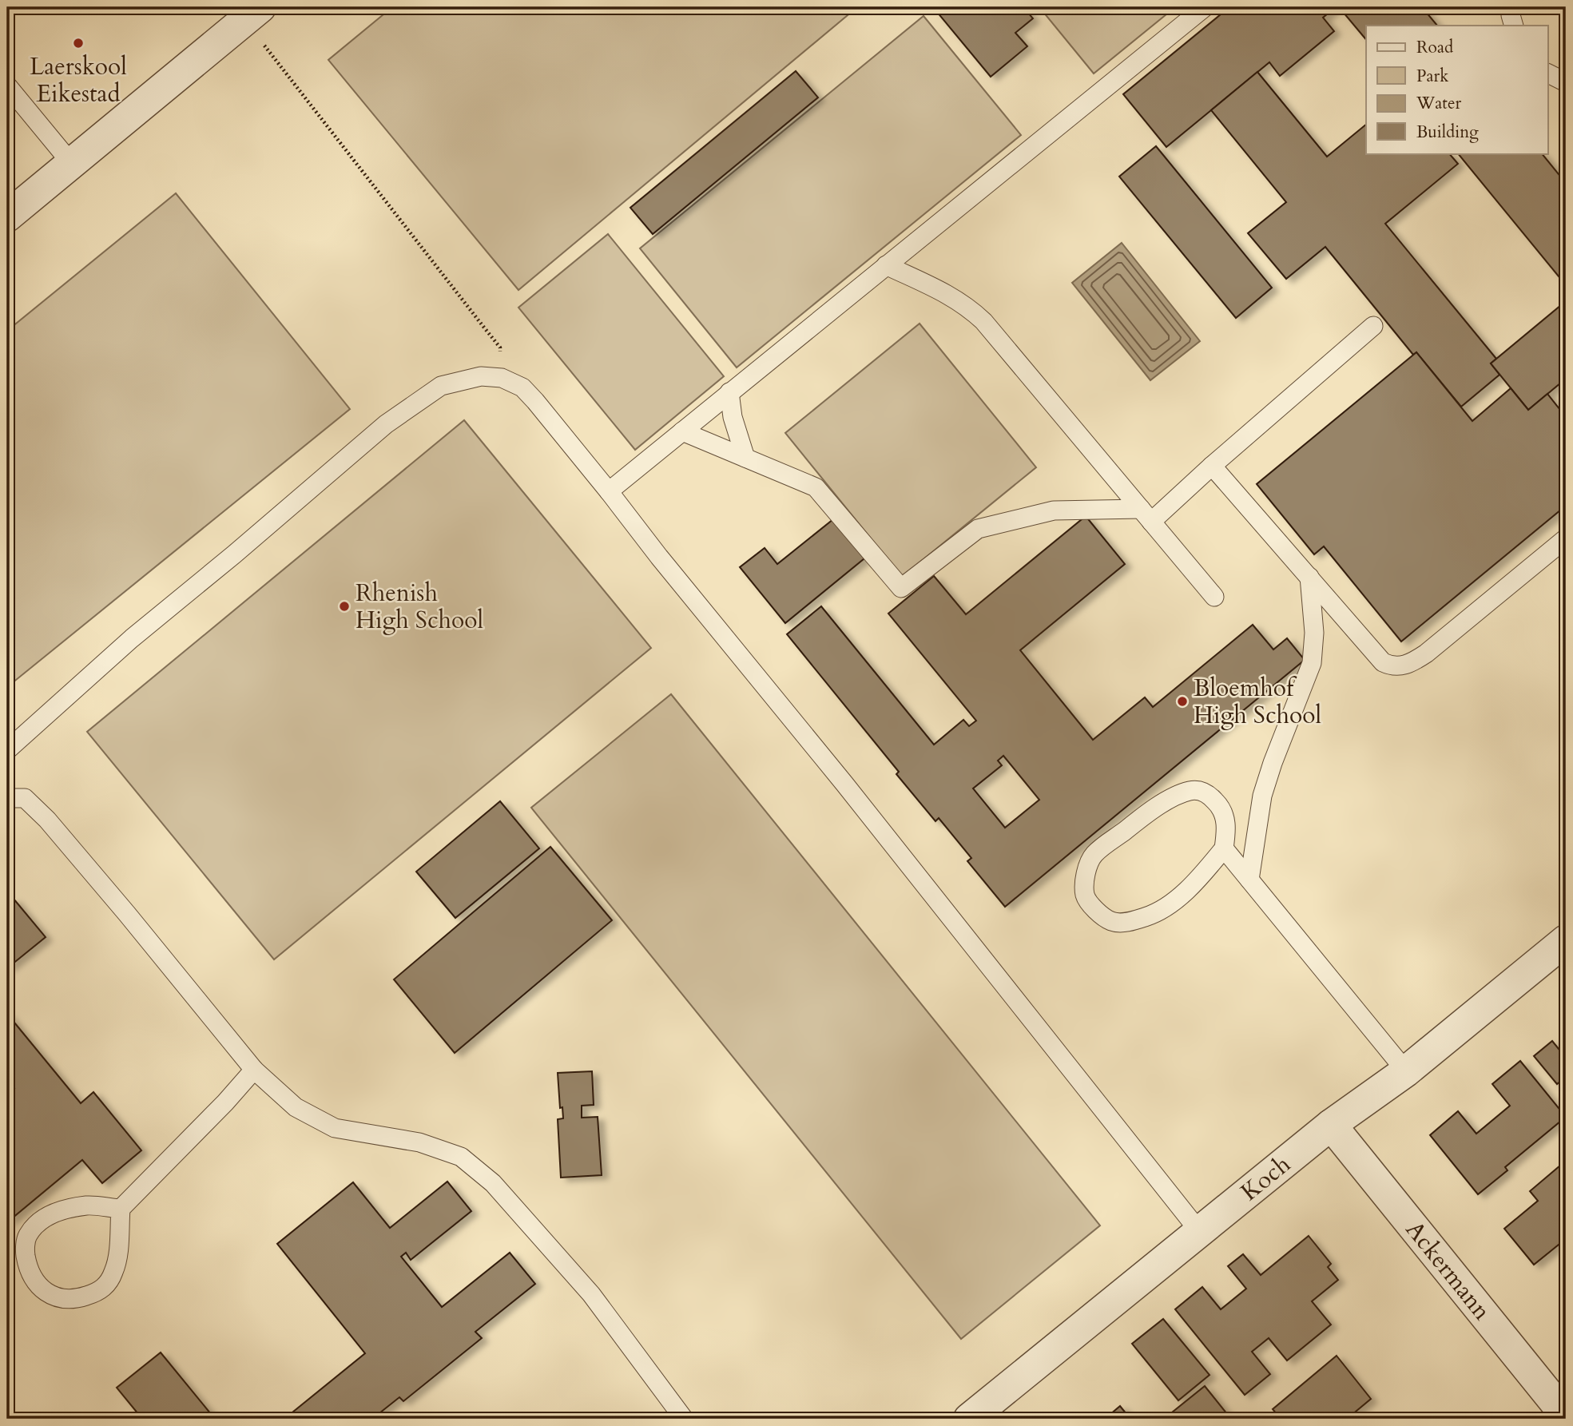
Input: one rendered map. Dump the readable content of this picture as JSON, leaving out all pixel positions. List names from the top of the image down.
{
  "streets": {
    "street": ["Koch", "Ackermann"]
  },
  "crossings": [
    ["Koch", "Ackermann"]
  ],
  "places": ["Laerskool Eikestad", "Rhenish High School", "Bloemhof High School"],
  "legend": [
    "Road",
    "Park",
    "Water",
    "Building"
  ]
}
